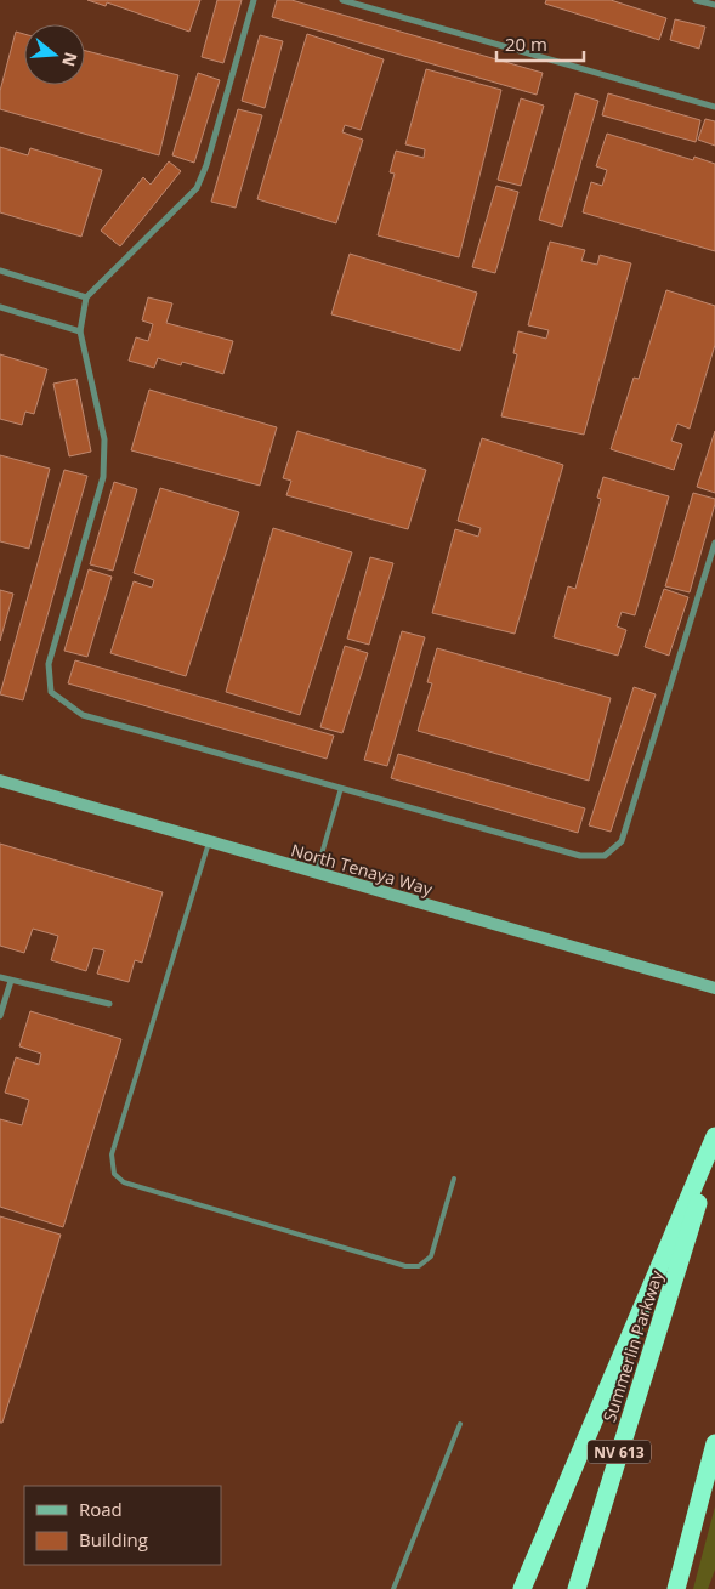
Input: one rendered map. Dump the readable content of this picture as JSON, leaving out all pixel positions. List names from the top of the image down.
{
  "streets": {
    "highway": ["Summerlin Parkway", "NV 613"],
    "main road": ["North Tenaya Way"]
  },
  "legend": ["Road", "Building"],
  "scale_bar": "20 m",
  "north": "right"
}
